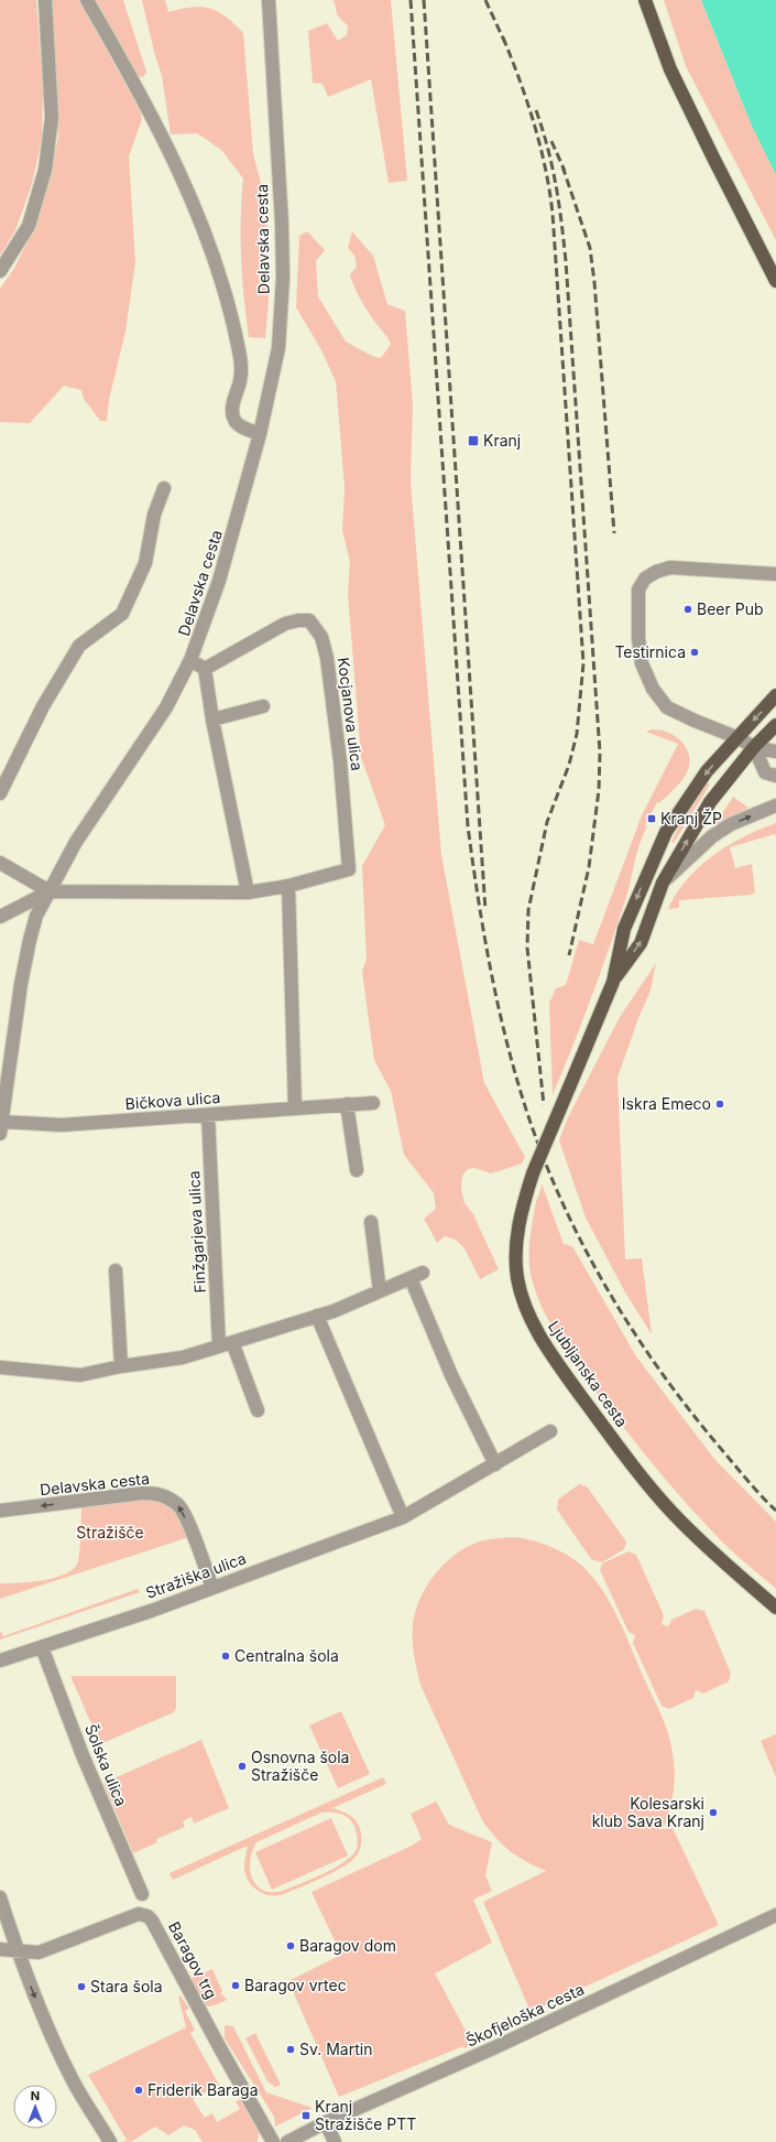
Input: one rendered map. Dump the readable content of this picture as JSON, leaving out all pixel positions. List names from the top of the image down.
{
  "streets": {
    "main road": ["Ljubljanska cesta"],
    "street": [
      "Delavska cesta",
      "Kocjanova ulica",
      "Bičkova ulica",
      "Finžgarjeva ulica",
      "Stražiška ulica",
      "Šolska ulica",
      "Baragov trg",
      "Škofjeloška cesta"
    ]
  },
  "crossings": [
    ["Delavska cesta", "Kocjanova ulica"],
    ["Delavska cesta", "Bičkova ulica"],
    ["Delavska cesta", "Stražiška ulica"],
    ["Bičkova ulica", "Finžgarjeva ulica"],
    ["Stražiška ulica", "Šolska ulica"]
  ],
  "parks": ["Stražišče"],
  "places": {
    "transit": ["Kranj", "Kranj ŽP", "Kranj Stražišče PTT"],
    "other": [
      "Beer Pub",
      "Testirnica",
      "Iskra Emeco",
      "Centralna šola",
      "Osnovna šola Stražišče",
      "Kolesarski klub Sava Kranj",
      "Baragov dom",
      "Baragov vrtec",
      "Stara šola",
      "Sv. Martin",
      "Friderik Baraga"
    ]
  },
  "north": "top"
}
